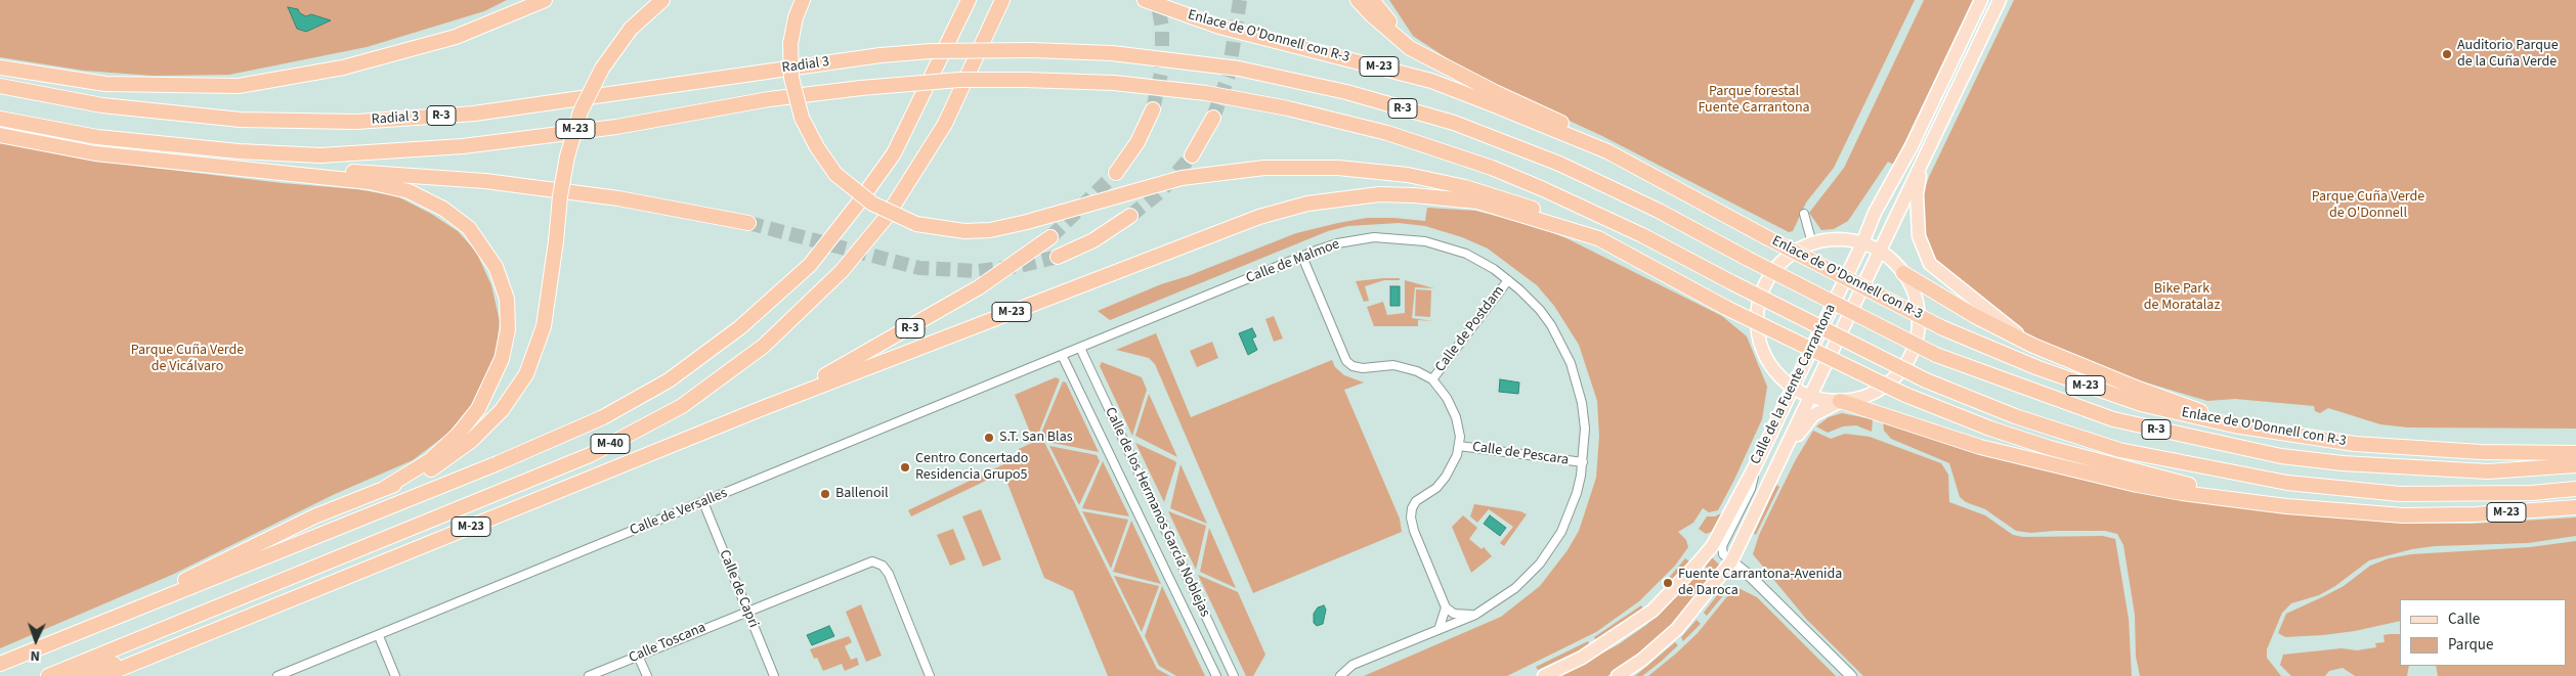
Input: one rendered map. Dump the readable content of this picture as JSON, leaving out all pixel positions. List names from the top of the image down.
{
  "streets": {
    "highway": [
      "Enlace de O'Donnell con R-3",
      "Radial 3",
      "M-23",
      "R-3",
      "M-40"
    ],
    "main road": ["Calle de la Fuente Carrantona"],
    "street": [
      "Calle de Malmoe",
      "Calle de Postdam",
      "Calle de Pescara",
      "Calle de Versalles",
      "Calle de los Hermanos García Noblejas",
      "Calle de Capri",
      "Calle Toscana"
    ]
  },
  "crossings": [
    ["M-23", "R-3"],
    ["M-23", "M-40"],
    ["Calle de Malmoe", "Calle de Postdam"],
    ["Calle de Malmoe", "Calle de Pescara"],
    ["Calle de Malmoe", "Calle de Versalles"],
    ["Calle de Malmoe", "Calle de los Hermanos García Noblejas"],
    ["Calle de Versalles", "Calle de los Hermanos García Noblejas"],
    ["Calle de Versalles", "Calle de Capri"],
    ["Calle de Capri", "Calle Toscana"]
  ],
  "parks": [
    "Parque forestal Fuente Carrantona",
    "Parque Cuña Verde de O'Donnell",
    "Bike Park de Moratalaz",
    "Parque Cuña Verde de Vicálvaro"
  ],
  "places": [
    "Auditorio Parque de la Cuña Verde",
    "S.T. San Blas",
    "Centro Concertado Residencia Grupo5",
    "Ballenoil",
    "Fuente Carrantona-Avenida de Daroca"
  ],
  "legend": ["Calle", "Parque"],
  "north": "bottom"
}
